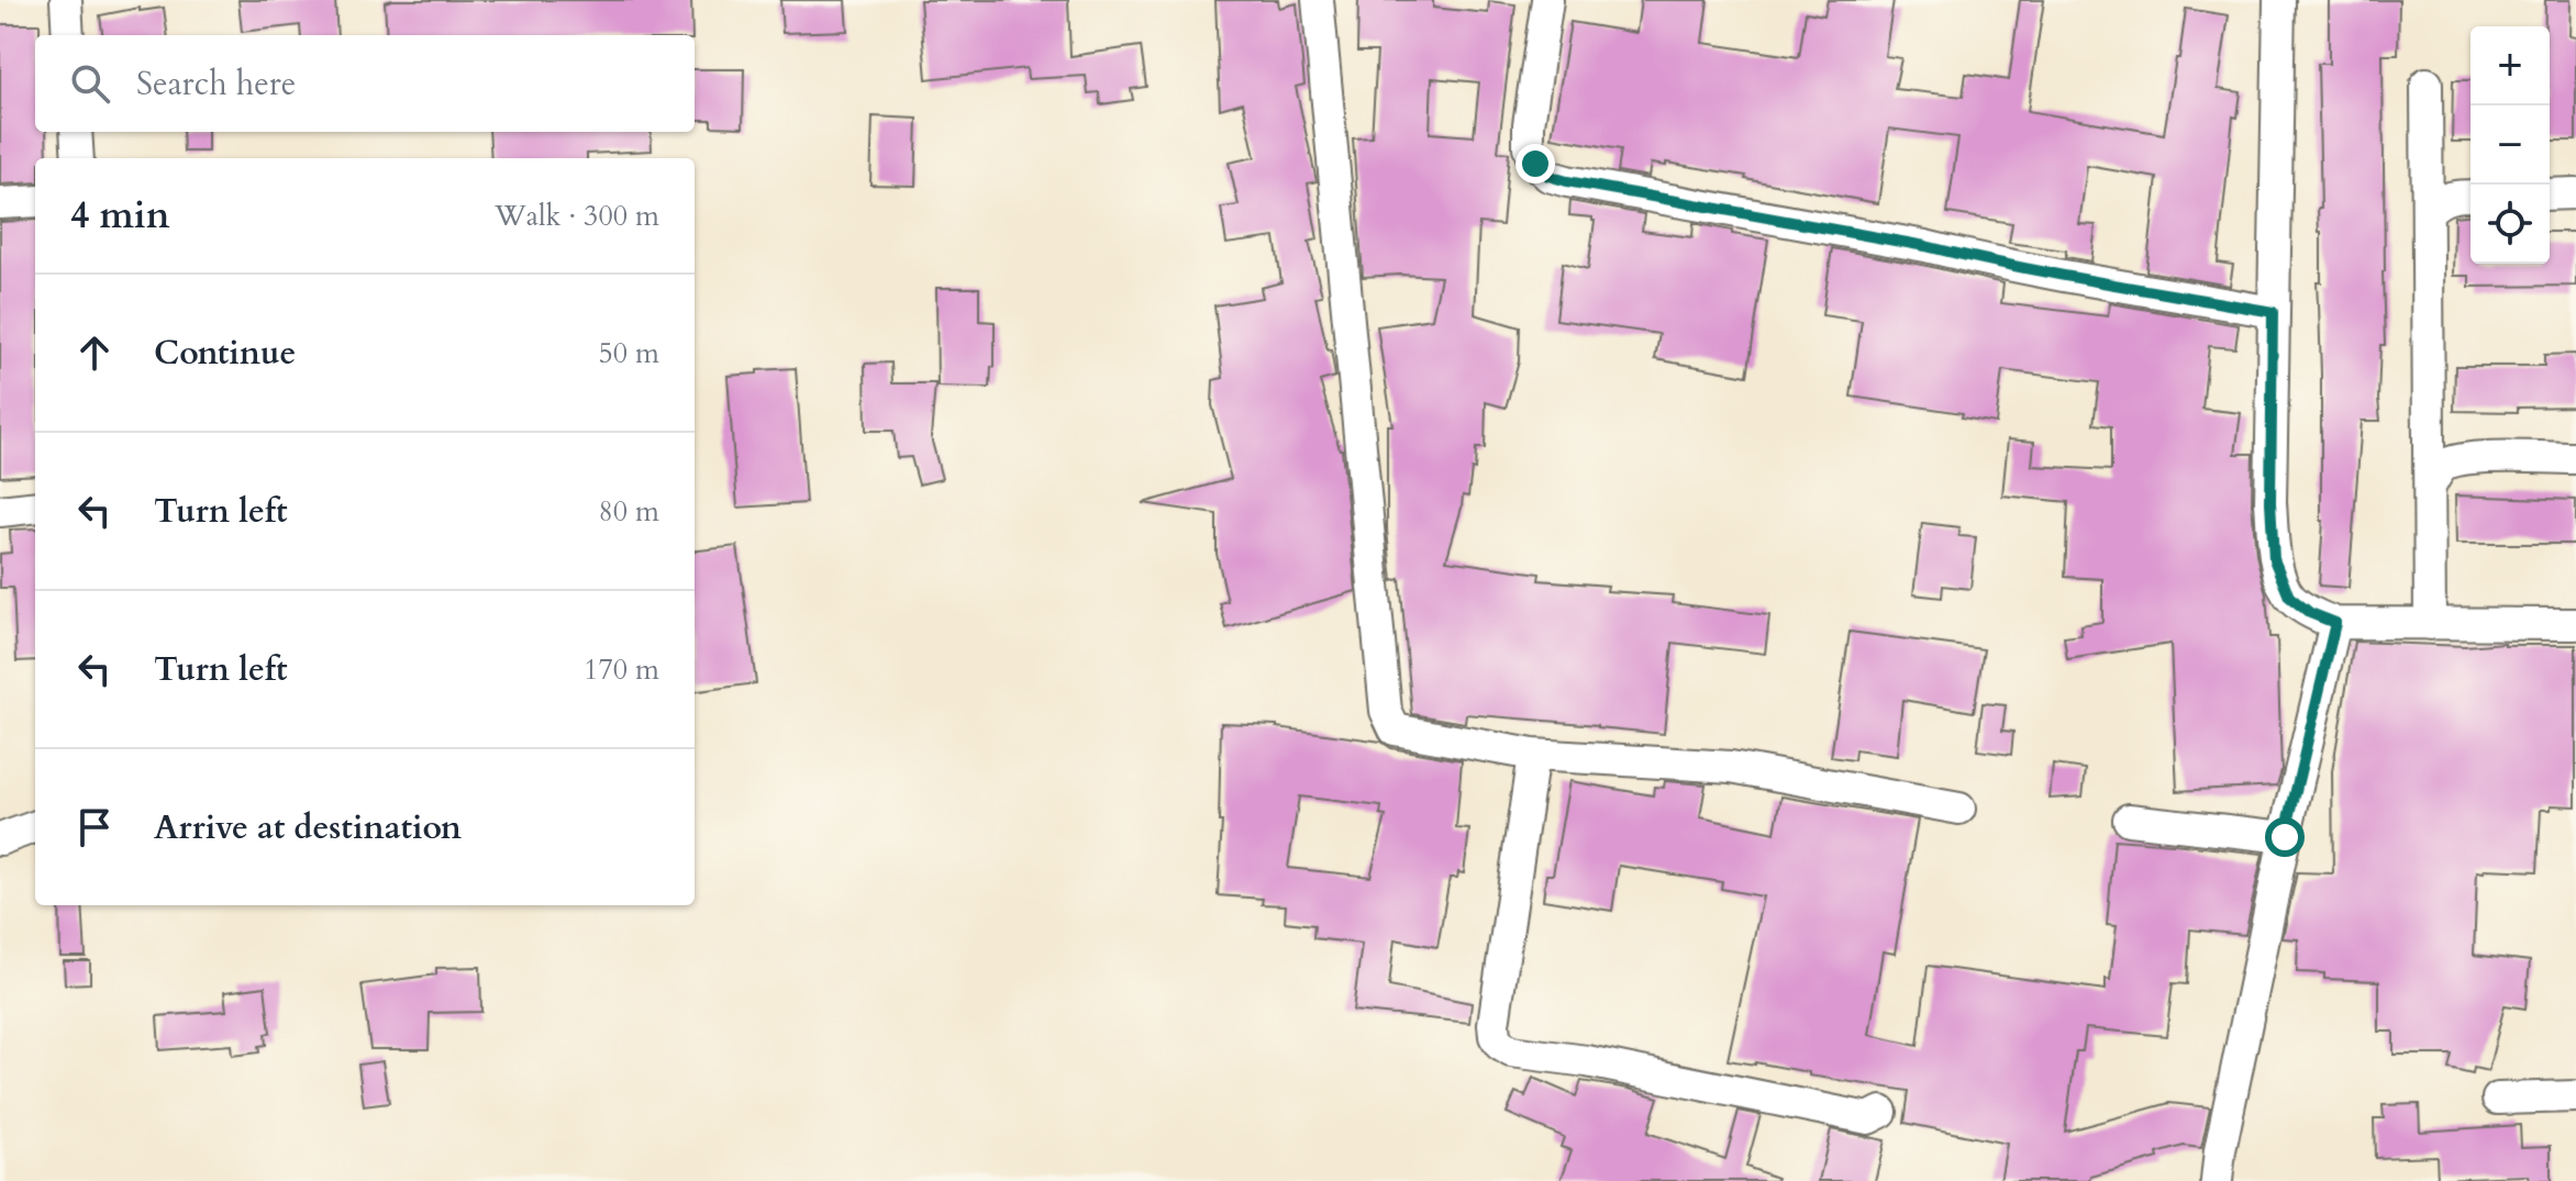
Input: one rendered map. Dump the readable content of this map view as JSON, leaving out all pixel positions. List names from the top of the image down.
{
  "page": {
    "map_buttons": ["+", "−"],
    "search": "Search here",
    "heading": ["4 min", "Walk · 300 m"],
    "list": [
      ["Continue", "50 m"],
      ["Turn left", "80 m"],
      ["Turn left", "170 m"],
      "Arrive at destination"
    ]
  }
}
